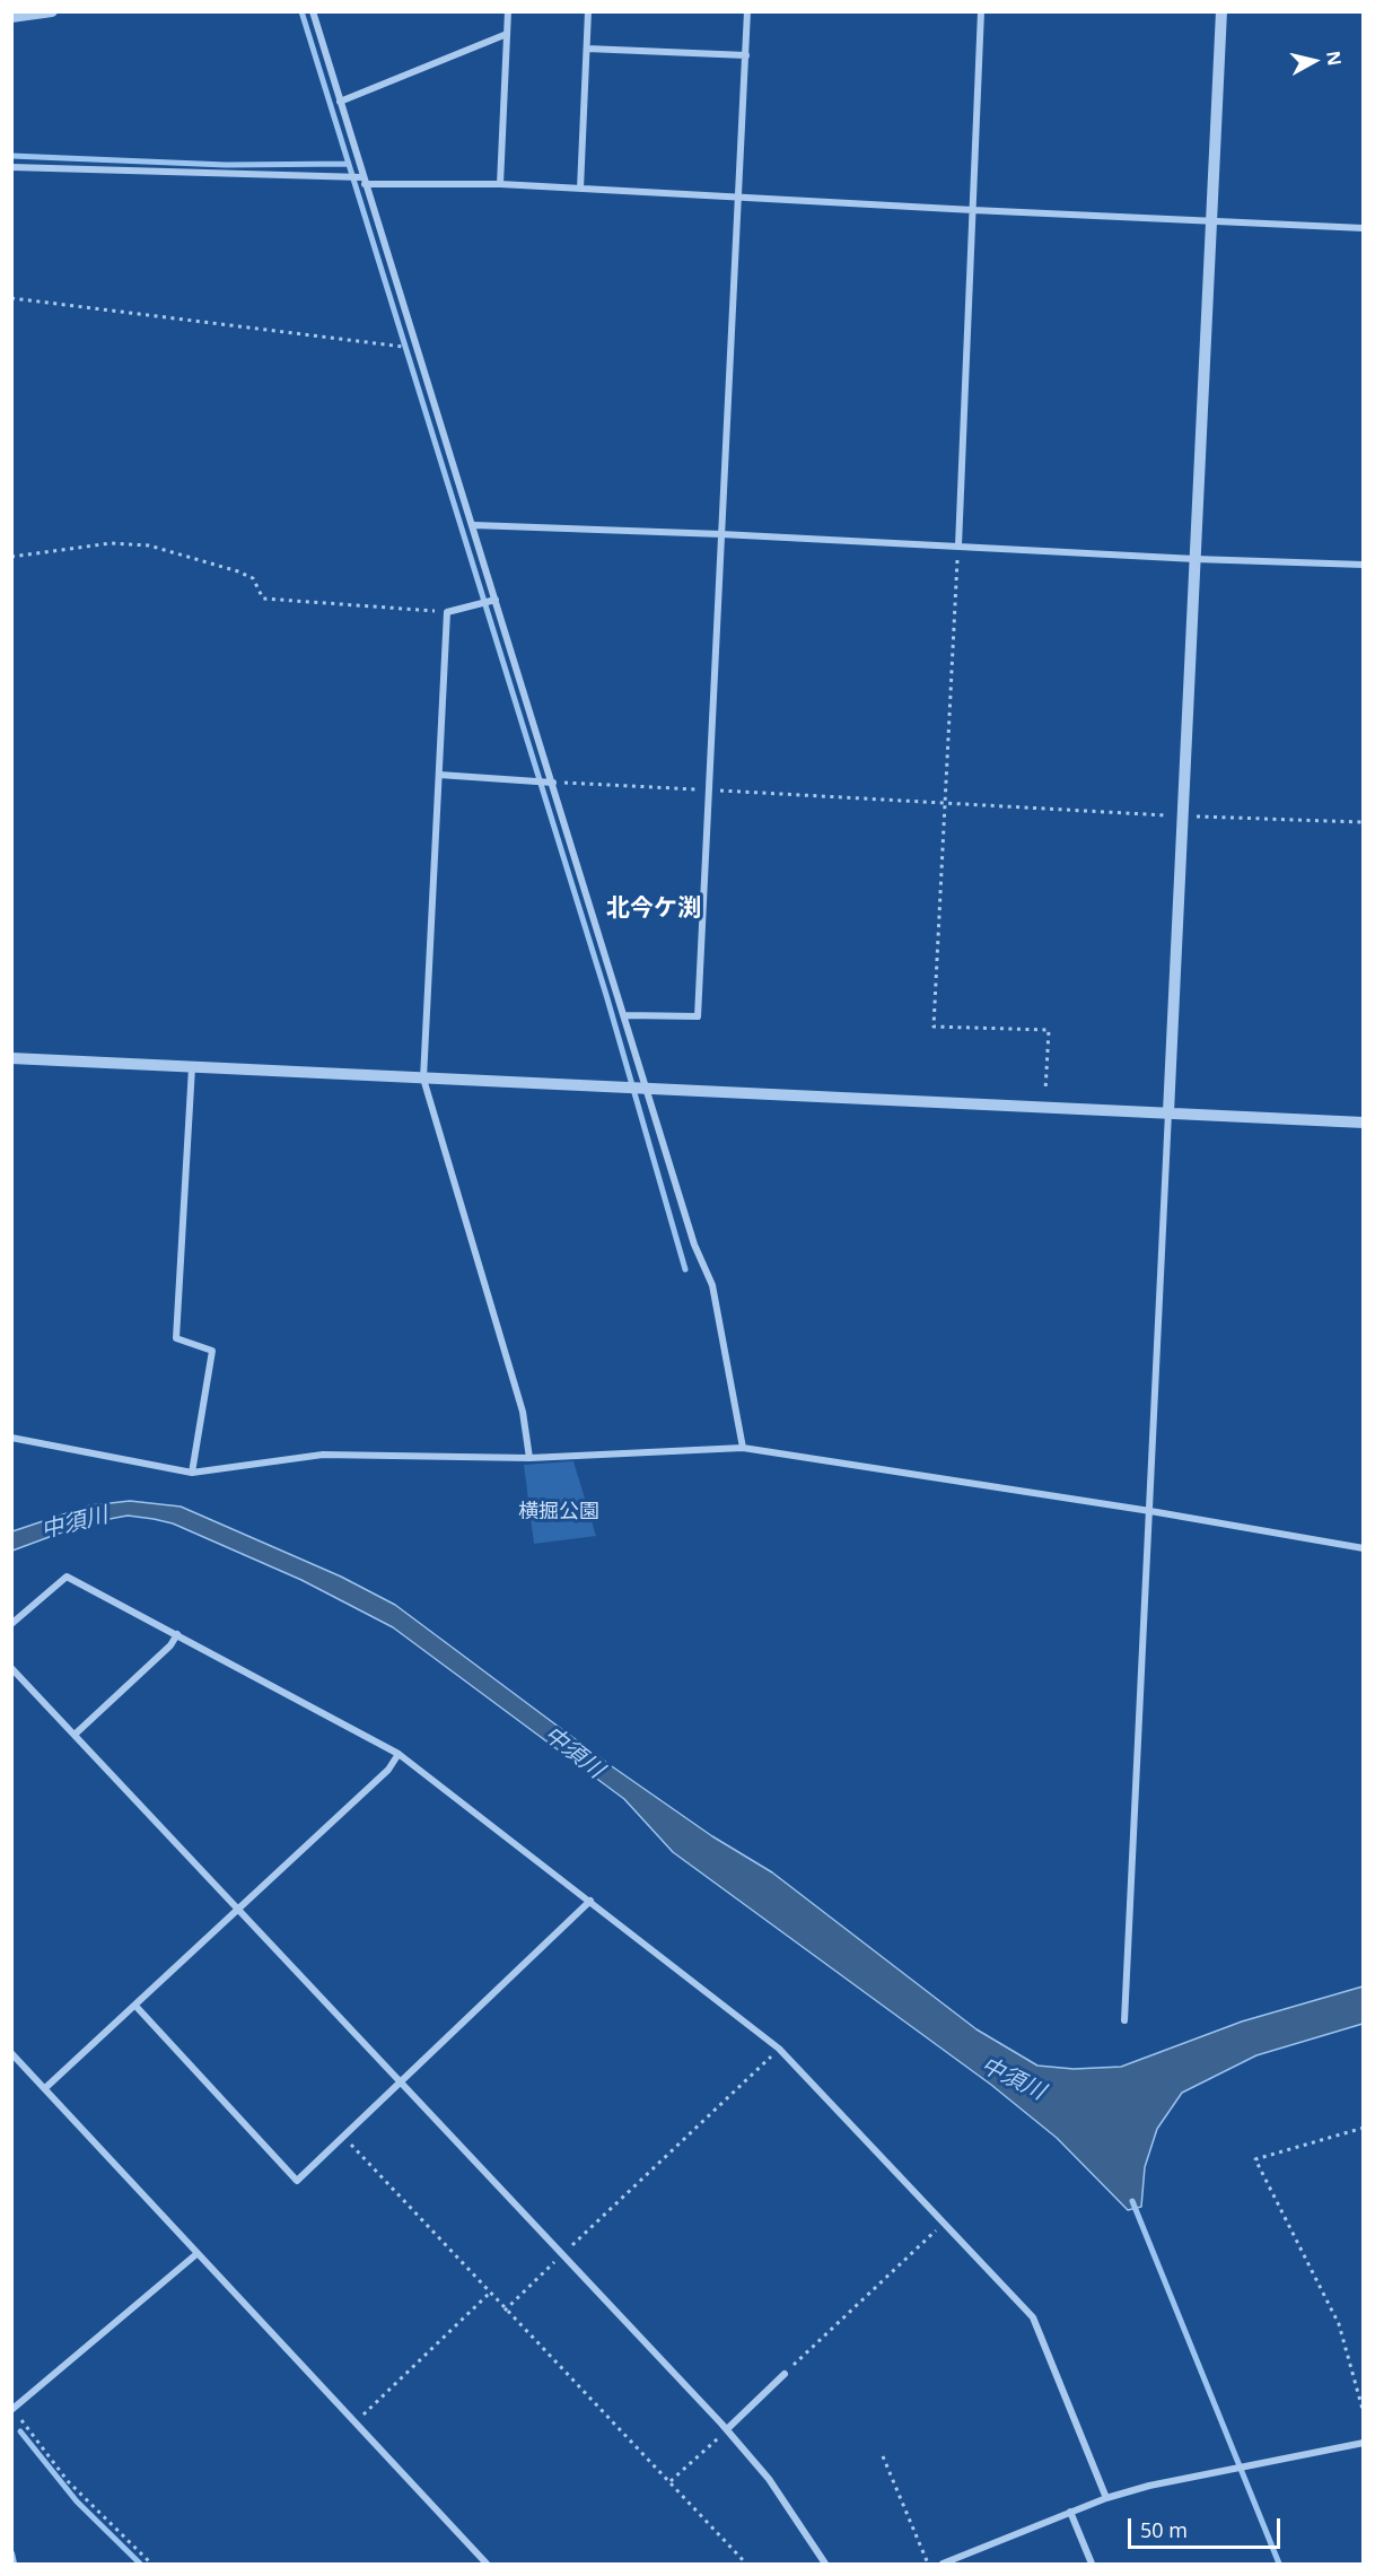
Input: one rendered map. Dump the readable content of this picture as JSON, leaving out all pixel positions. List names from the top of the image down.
{
  "districts": ["北今ケ渕"],
  "water": ["中須川"],
  "parks": ["横掘公園"],
  "scale_bar": "50 m",
  "north": "right"
}
